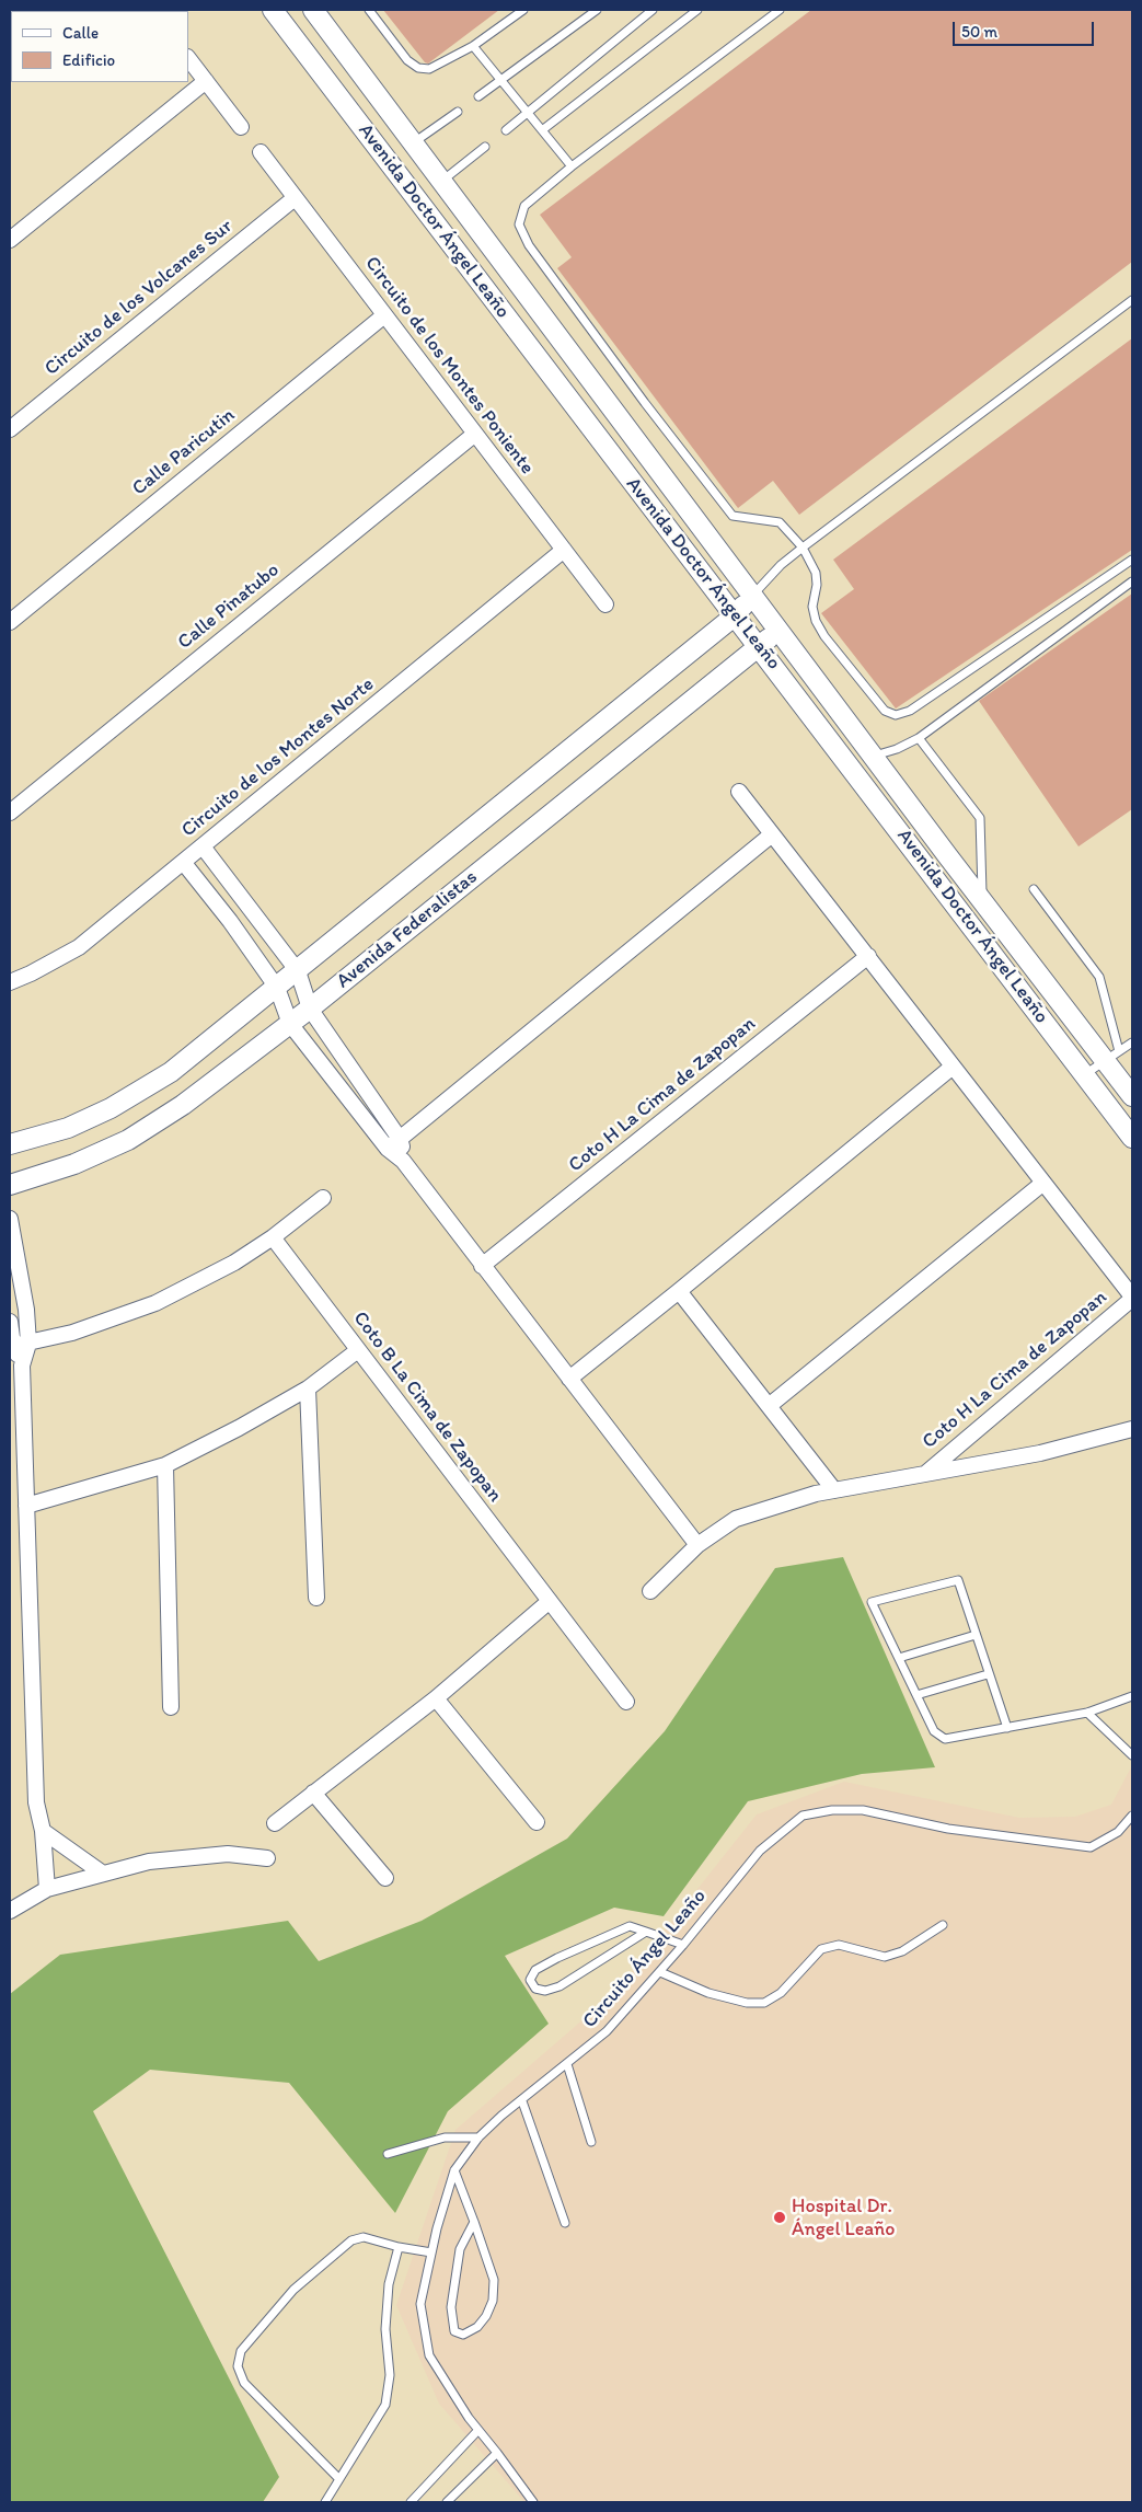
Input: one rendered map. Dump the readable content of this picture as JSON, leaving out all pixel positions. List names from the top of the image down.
{
  "streets": {
    "street": [
      "Avenida Doctor Ángel Leaño",
      "Circuito de los Volcanes Sur",
      "Circuito de los Montes Poniente",
      "Calle Paricutin",
      "Calle Pinatubo",
      "Circuito de los Montes Norte",
      "Avenida Federalistas",
      "Coto H La Cima de Zapopan",
      "Coto B La Cima de Zapopan"
    ],
    "lane": ["Circuito Ángel Leaño"]
  },
  "crossings": [
    ["Avenida Doctor Ángel Leaño", "Avenida Federalistas"],
    ["Circuito de los Volcanes Sur", "Circuito de los Montes Poniente"],
    ["Circuito de los Montes Poniente", "Calle Paricutin"],
    ["Circuito de los Montes Poniente", "Calle Pinatubo"],
    ["Circuito de los Montes Poniente", "Circuito de los Montes Norte"]
  ],
  "places": ["Hospital Dr. Ángel Leaño"],
  "legend": ["Calle", "Edificio"],
  "scale_bar": "50 m"
}
